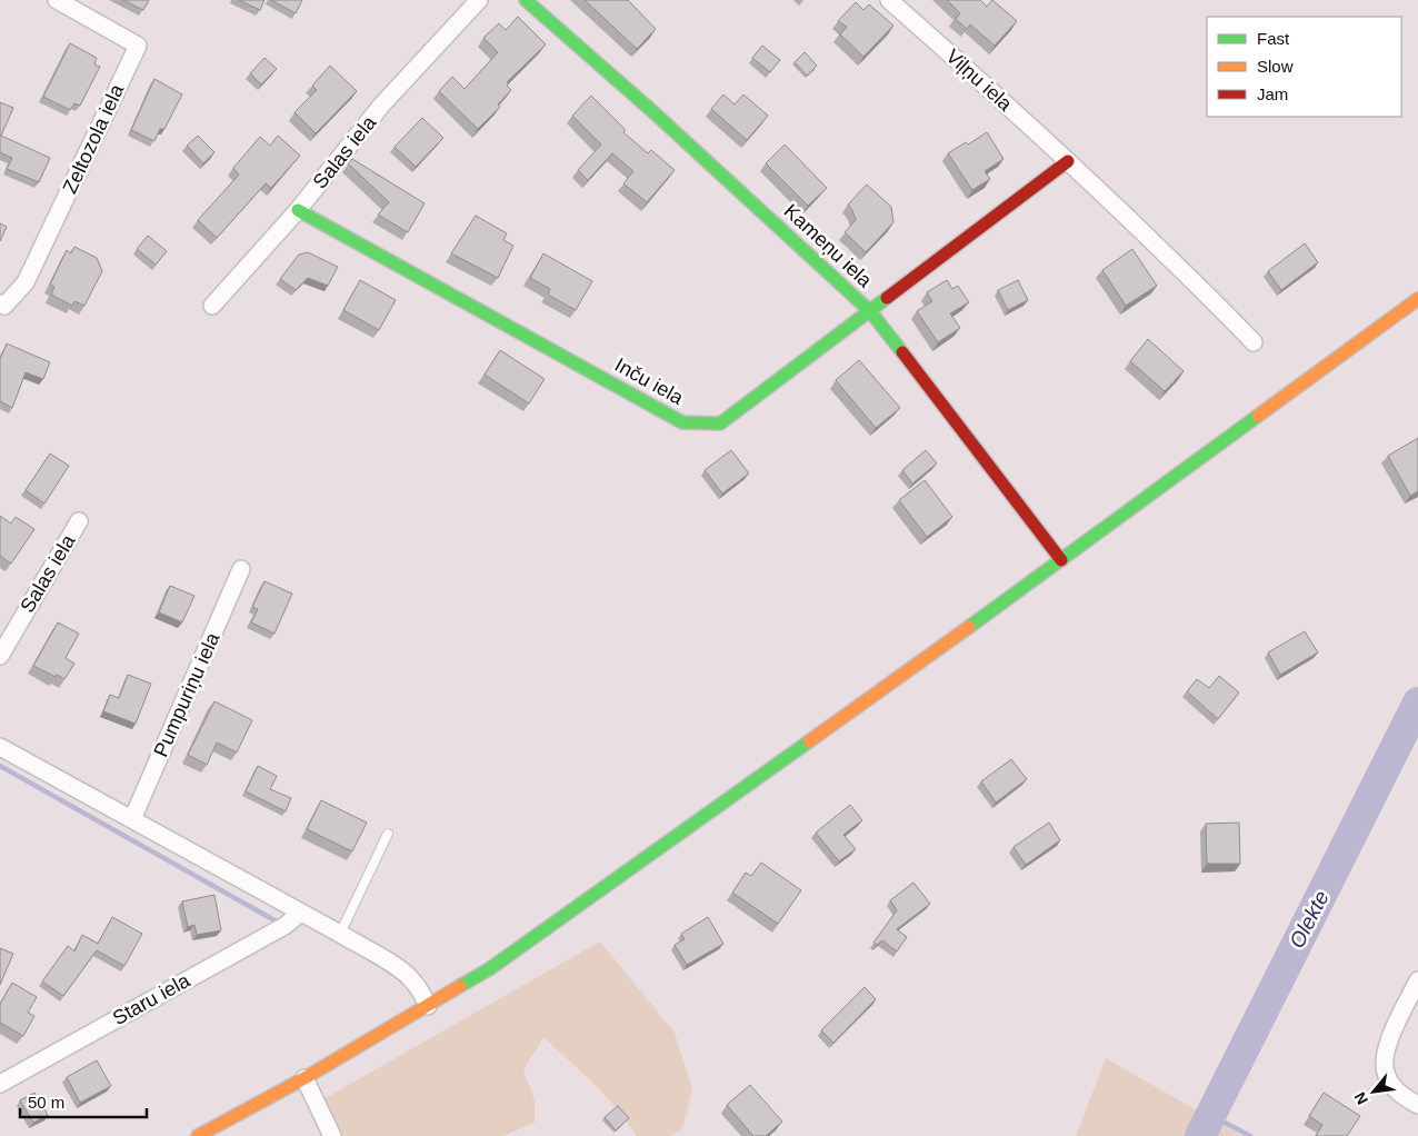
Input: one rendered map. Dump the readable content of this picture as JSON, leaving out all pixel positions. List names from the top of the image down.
{
  "streets": {
    "street": [
      "Viļņu iela",
      "Zeltozola iela",
      "Salas iela",
      "Kameņu iela",
      "Inču iela",
      "Pumpuriņu iela",
      "Staru iela"
    ]
  },
  "crossings": [
    ["Viļņu iela", "Inču iela"],
    ["Salas iela", "Inču iela"],
    ["Kameņu iela", "Inču iela"]
  ],
  "water": ["Olekte"],
  "legend": ["Fast", "Slow", "Jam"],
  "scale_bar": "50 m",
  "north": "bottom left"
}
